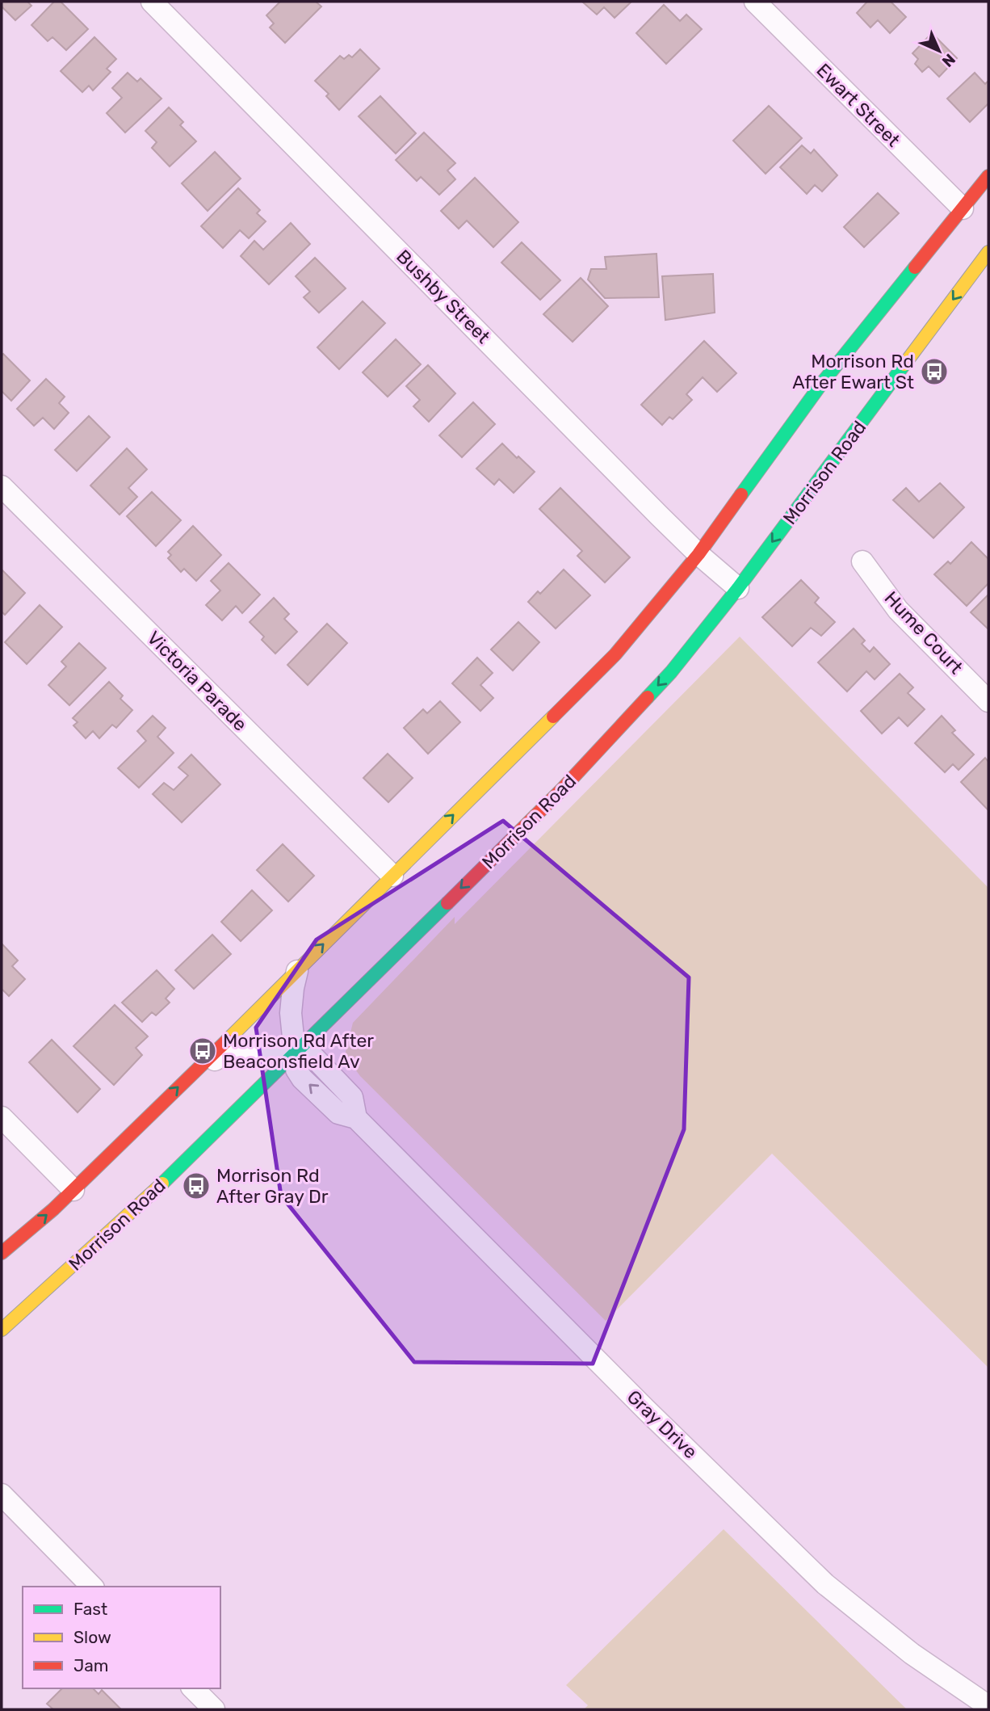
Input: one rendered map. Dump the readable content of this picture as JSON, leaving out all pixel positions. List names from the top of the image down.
{
  "streets": {
    "main road": ["Morrison Road"],
    "street": [
      "Ewart Street",
      "Bushby Street",
      "Hume Court",
      "Victoria Parade",
      "Gray Drive"
    ]
  },
  "crossings": [
    ["Bushby Street", "Morrison Road"],
    ["Morrison Road", "Gray Drive"]
  ],
  "places": {
    "bus stop": ["Morrison Rd After Ewart St", "Morrison Rd After Beaconsfield Av", "Morrison Rd After Gray Dr"]
  },
  "legend": ["Fast", "Slow", "Jam"],
  "north": "bottom right"
}
